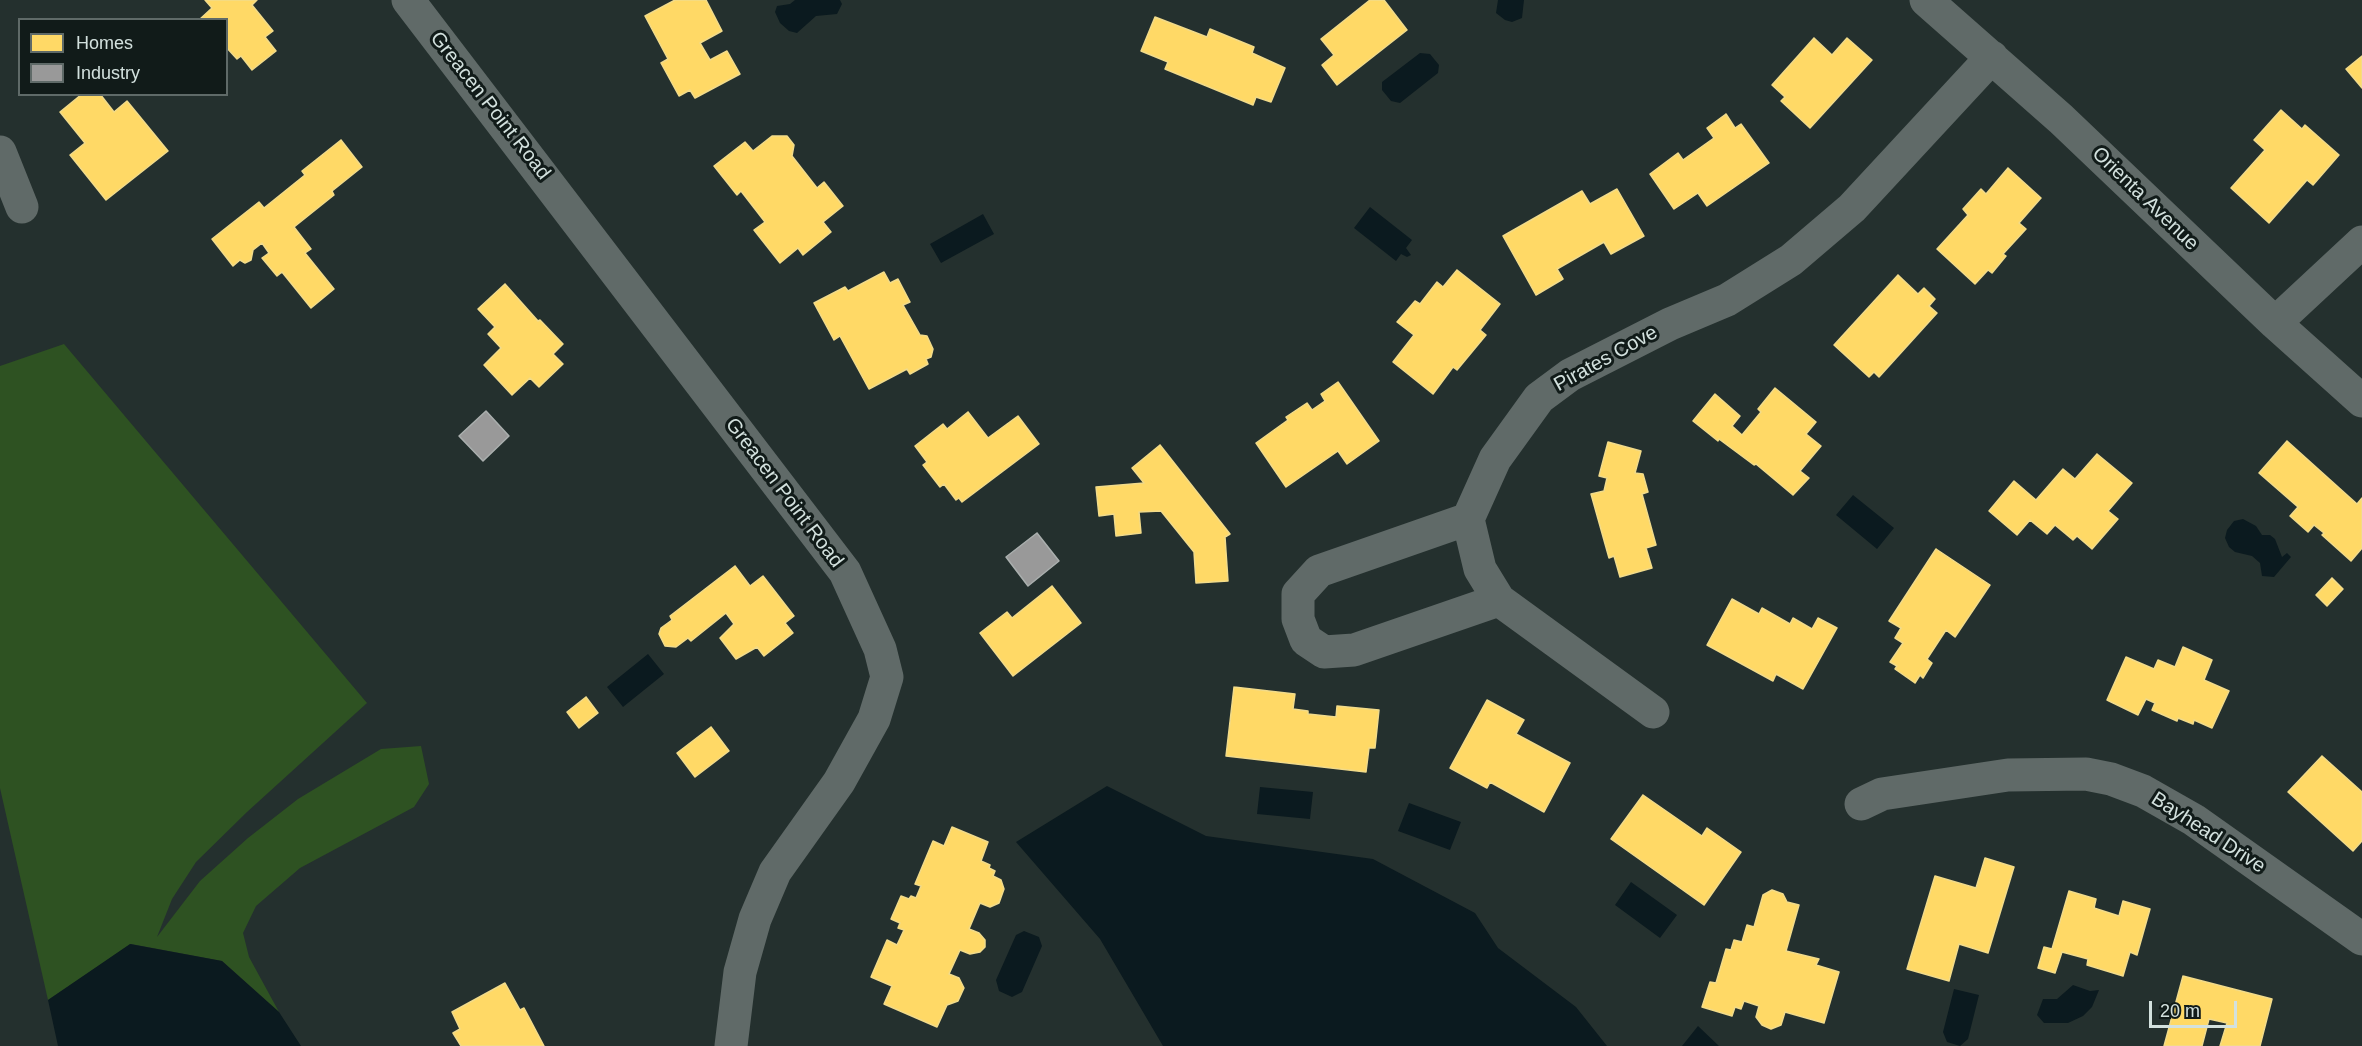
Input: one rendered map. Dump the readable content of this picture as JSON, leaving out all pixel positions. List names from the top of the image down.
{
  "streets": {
    "street": [
      "Greacen Point Road",
      "Orienta Avenue",
      "Pirates Cove",
      "Bayhead Drive"
    ]
  },
  "crossings": [
    ["Orienta Avenue", "Pirates Cove"]
  ],
  "legend": ["Homes", "Industry"],
  "scale_bar": "20 m"
}
